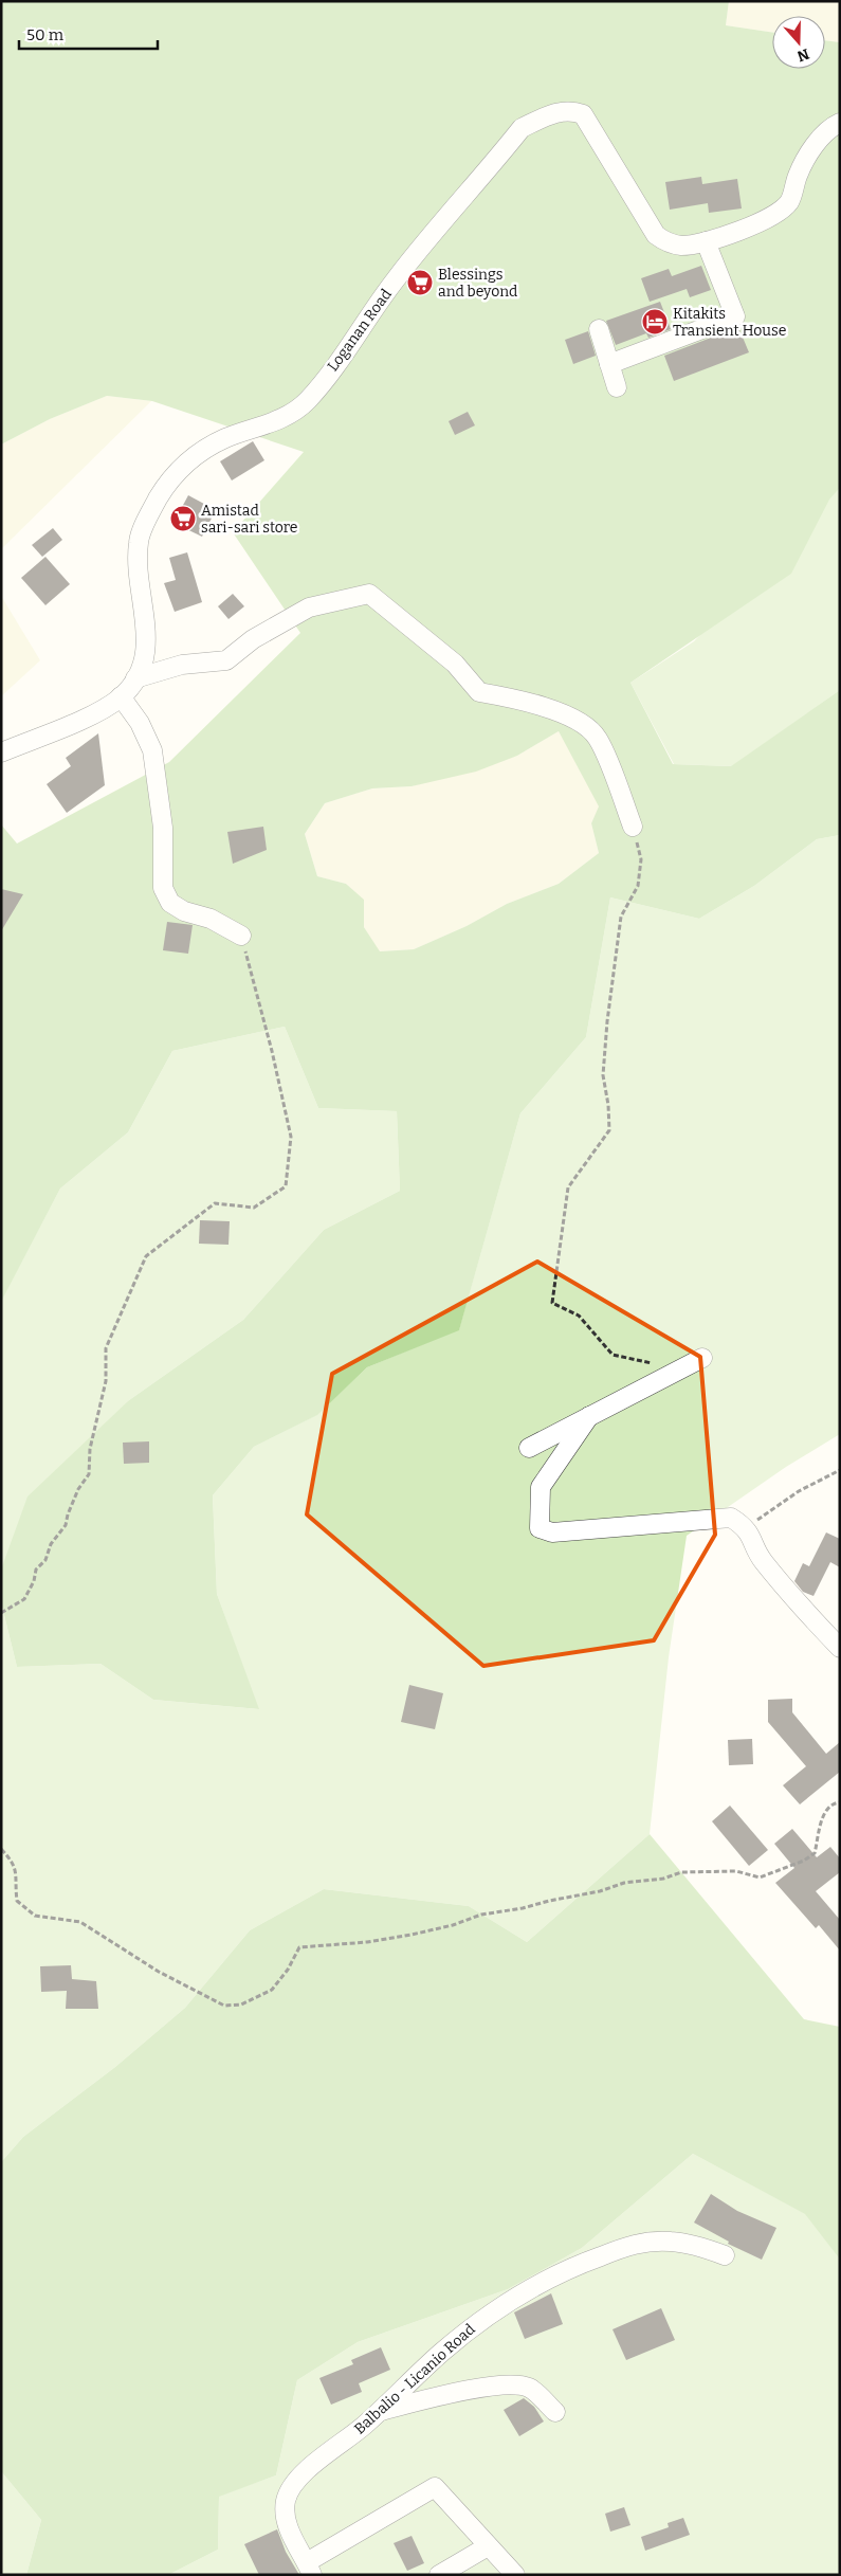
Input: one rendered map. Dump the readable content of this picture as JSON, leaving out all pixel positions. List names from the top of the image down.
{
  "streets": {
    "street": ["Loganan Road", "Balbalio - Licanio Road"]
  },
  "places": {
    "supermarket": ["Blessings and beyond", "Amistad sari-sari store"],
    "hotel": ["Kitakits Transient House"]
  },
  "scale_bar": "50 m",
  "north": "bottom"
}
